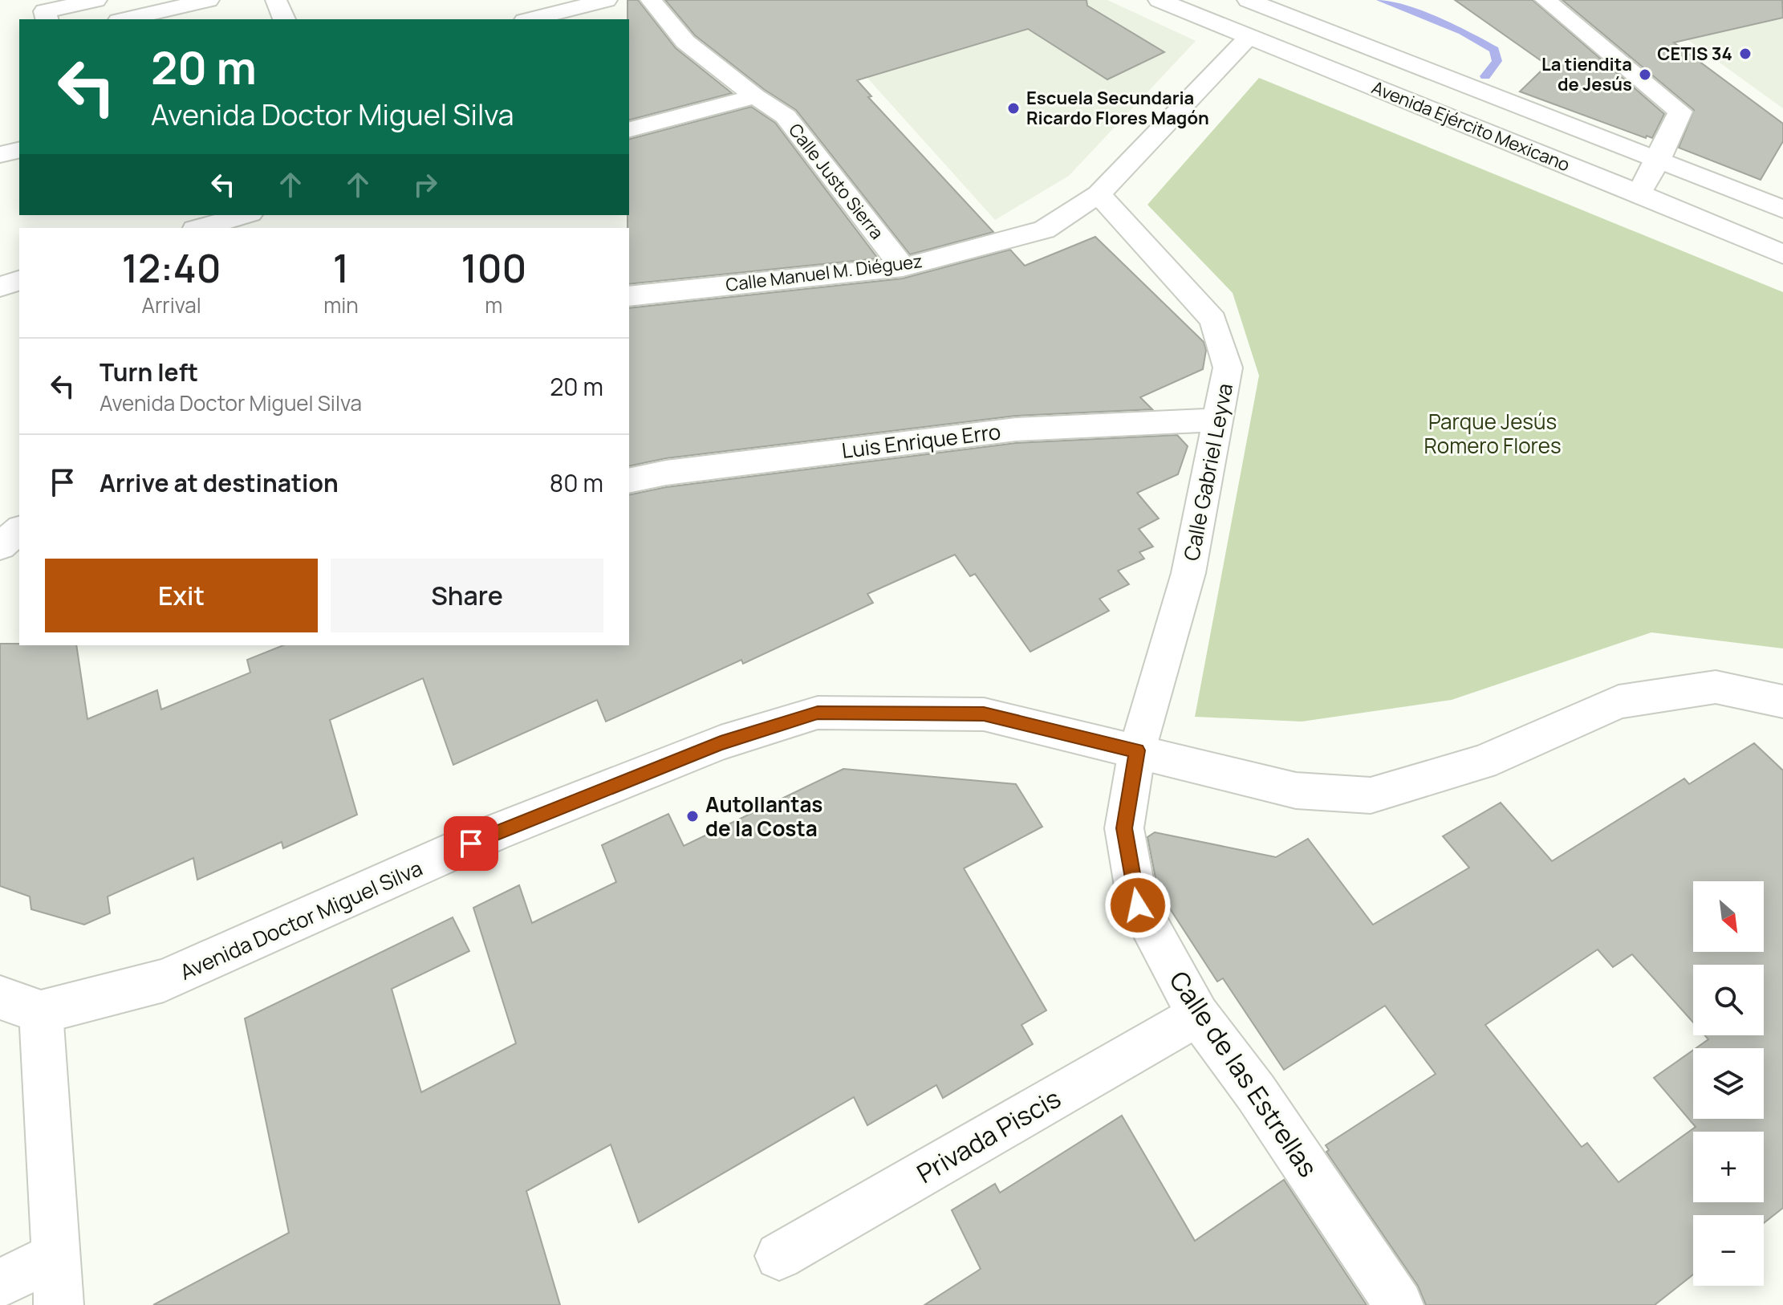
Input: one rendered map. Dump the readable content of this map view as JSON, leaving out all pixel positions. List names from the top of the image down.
{
  "streets": {
    "street": [
      "Avenida Ejército Mexicano",
      "Calle Justo Sierra",
      "Calle Manuel M. Diéguez",
      "Luis Enrique Erro",
      "Calle Gabriel Leyva",
      "Avenida Doctor Miguel Silva",
      "Calle de las Estrellas",
      "Privada Piscis"
    ]
  },
  "crossings": [
    ["Avenida Ejército Mexicano", "Calle Manuel M. Diéguez"],
    ["Calle Justo Sierra", "Calle Manuel M. Diéguez"],
    ["Calle Manuel M. Diéguez", "Calle Gabriel Leyva"],
    ["Luis Enrique Erro", "Calle Gabriel Leyva"],
    ["Calle Gabriel Leyva", "Avenida Doctor Miguel Silva"],
    ["Calle Gabriel Leyva", "Calle de las Estrellas"],
    ["Avenida Doctor Miguel Silva", "Calle de las Estrellas"],
    ["Calle de las Estrellas", "Privada Piscis"]
  ],
  "parks": ["Parque Jesús Romero Flores"],
  "places": [
    "CETIS 34",
    "La tiendita de Jesús",
    "Escuela Secundaria Ricardo Flores Magón",
    "Autollantas de la Costa"
  ],
  "north": "bottom right",
  "page": {
    "turn": ["20 m", "Avenida Doctor Miguel Silva"],
    "eta": [
      "12:40",
      "Arrival",
      "1",
      "min",
      "100",
      "m"
    ],
    "list": [
      {
        "name": "Turn left",
        "note": "Avenida Doctor Miguel Silva",
        "value": "20 m"
      },
      {
        "name": "Arrive at destination",
        "value": "80 m"
      }
    ],
    "buttons": ["Exit", "Share"],
    "map_buttons": ["+", "−"]
  }
}
